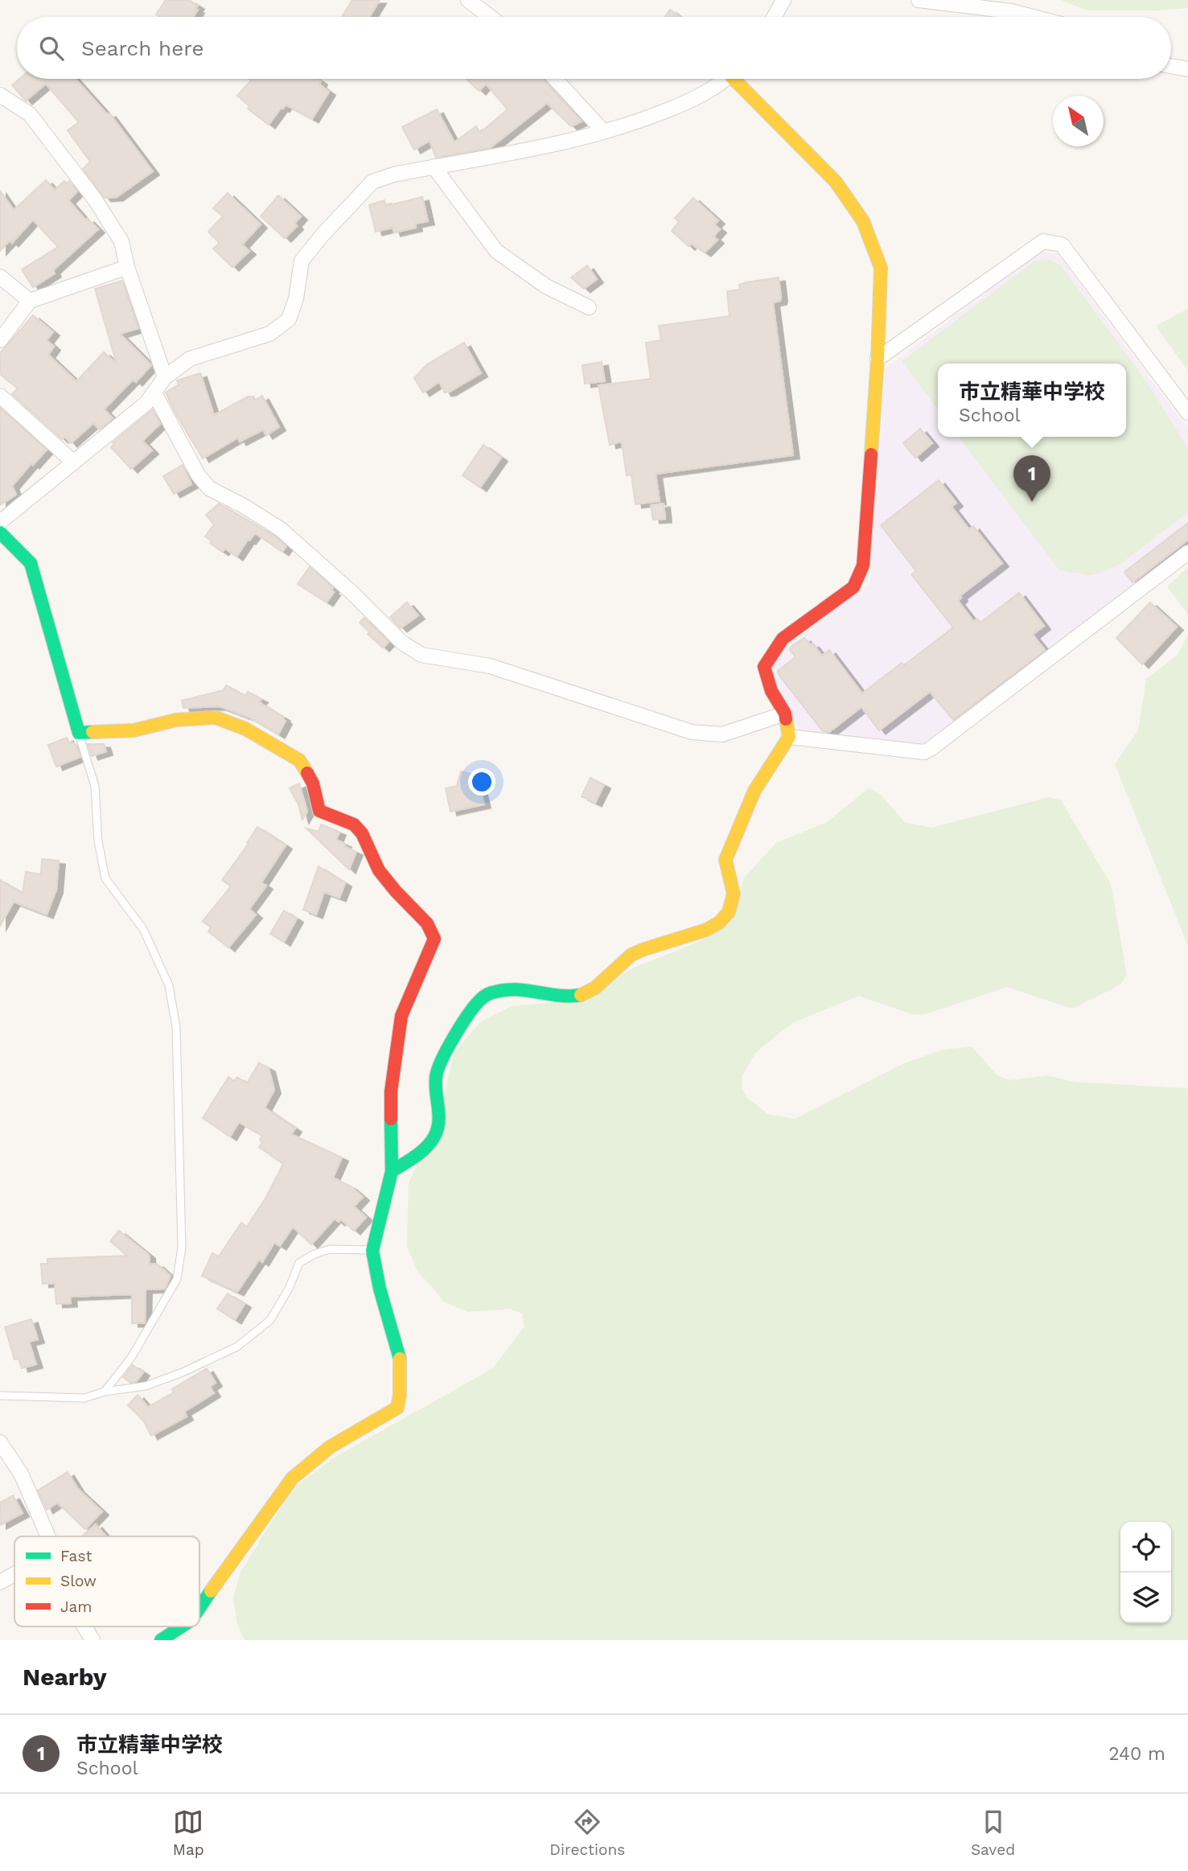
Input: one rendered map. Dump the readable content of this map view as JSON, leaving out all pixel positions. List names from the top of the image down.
{
  "legend": ["Fast", "Slow", "Jam"],
  "north": "top left",
  "page": {
    "search": "Search here",
    "popup": ["市立精華中学校", "School"],
    "pins": "1",
    "heading": "Nearby",
    "list": [
      {
        "mark": "1",
        "name": "市立精華中学校",
        "note": "School",
        "value": "240 m"
      }
    ],
    "nav": ["Map", "Directions", "Saved"]
  }
}
